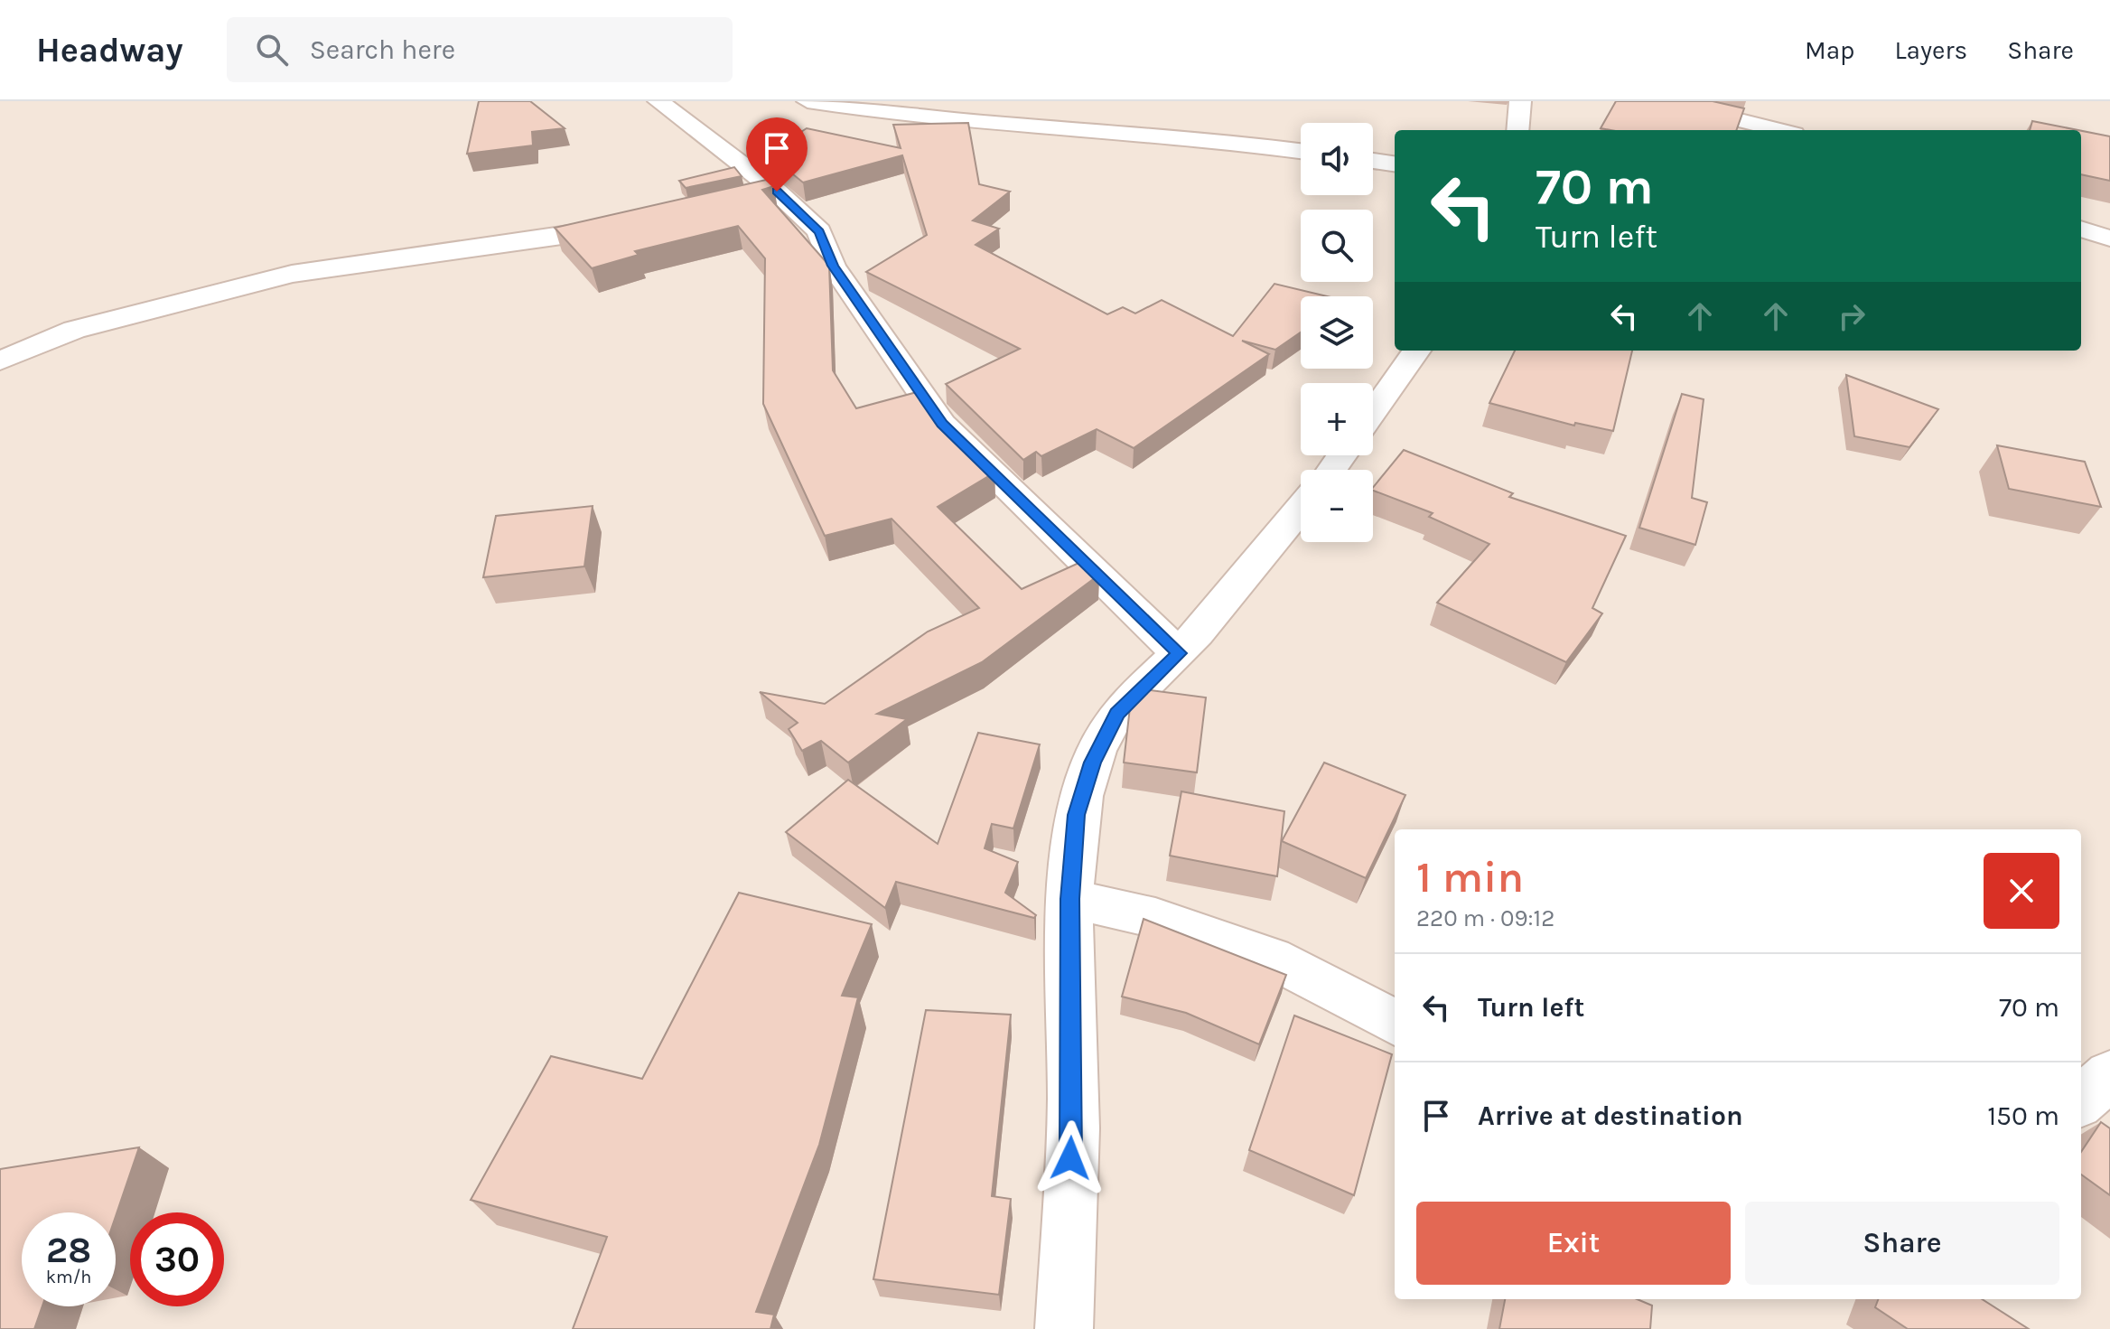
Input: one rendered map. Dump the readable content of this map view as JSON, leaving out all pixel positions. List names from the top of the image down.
{
  "page": {
    "header": "Headway",
    "search": "Search here",
    "nav": ["Map", "Layers", "Share"],
    "map_buttons": ["+", "−"],
    "turn": ["70 m", "Turn left"],
    "heading": ["1 min", "220 m · 09:12"],
    "list": [
      {
        "name": "Turn left",
        "value": "70 m"
      },
      {
        "name": "Arrive at destination",
        "value": "150 m"
      }
    ],
    "buttons": ["Exit", "Share"],
    "speed": "28 km/h",
    "limit": "30"
  }
}
